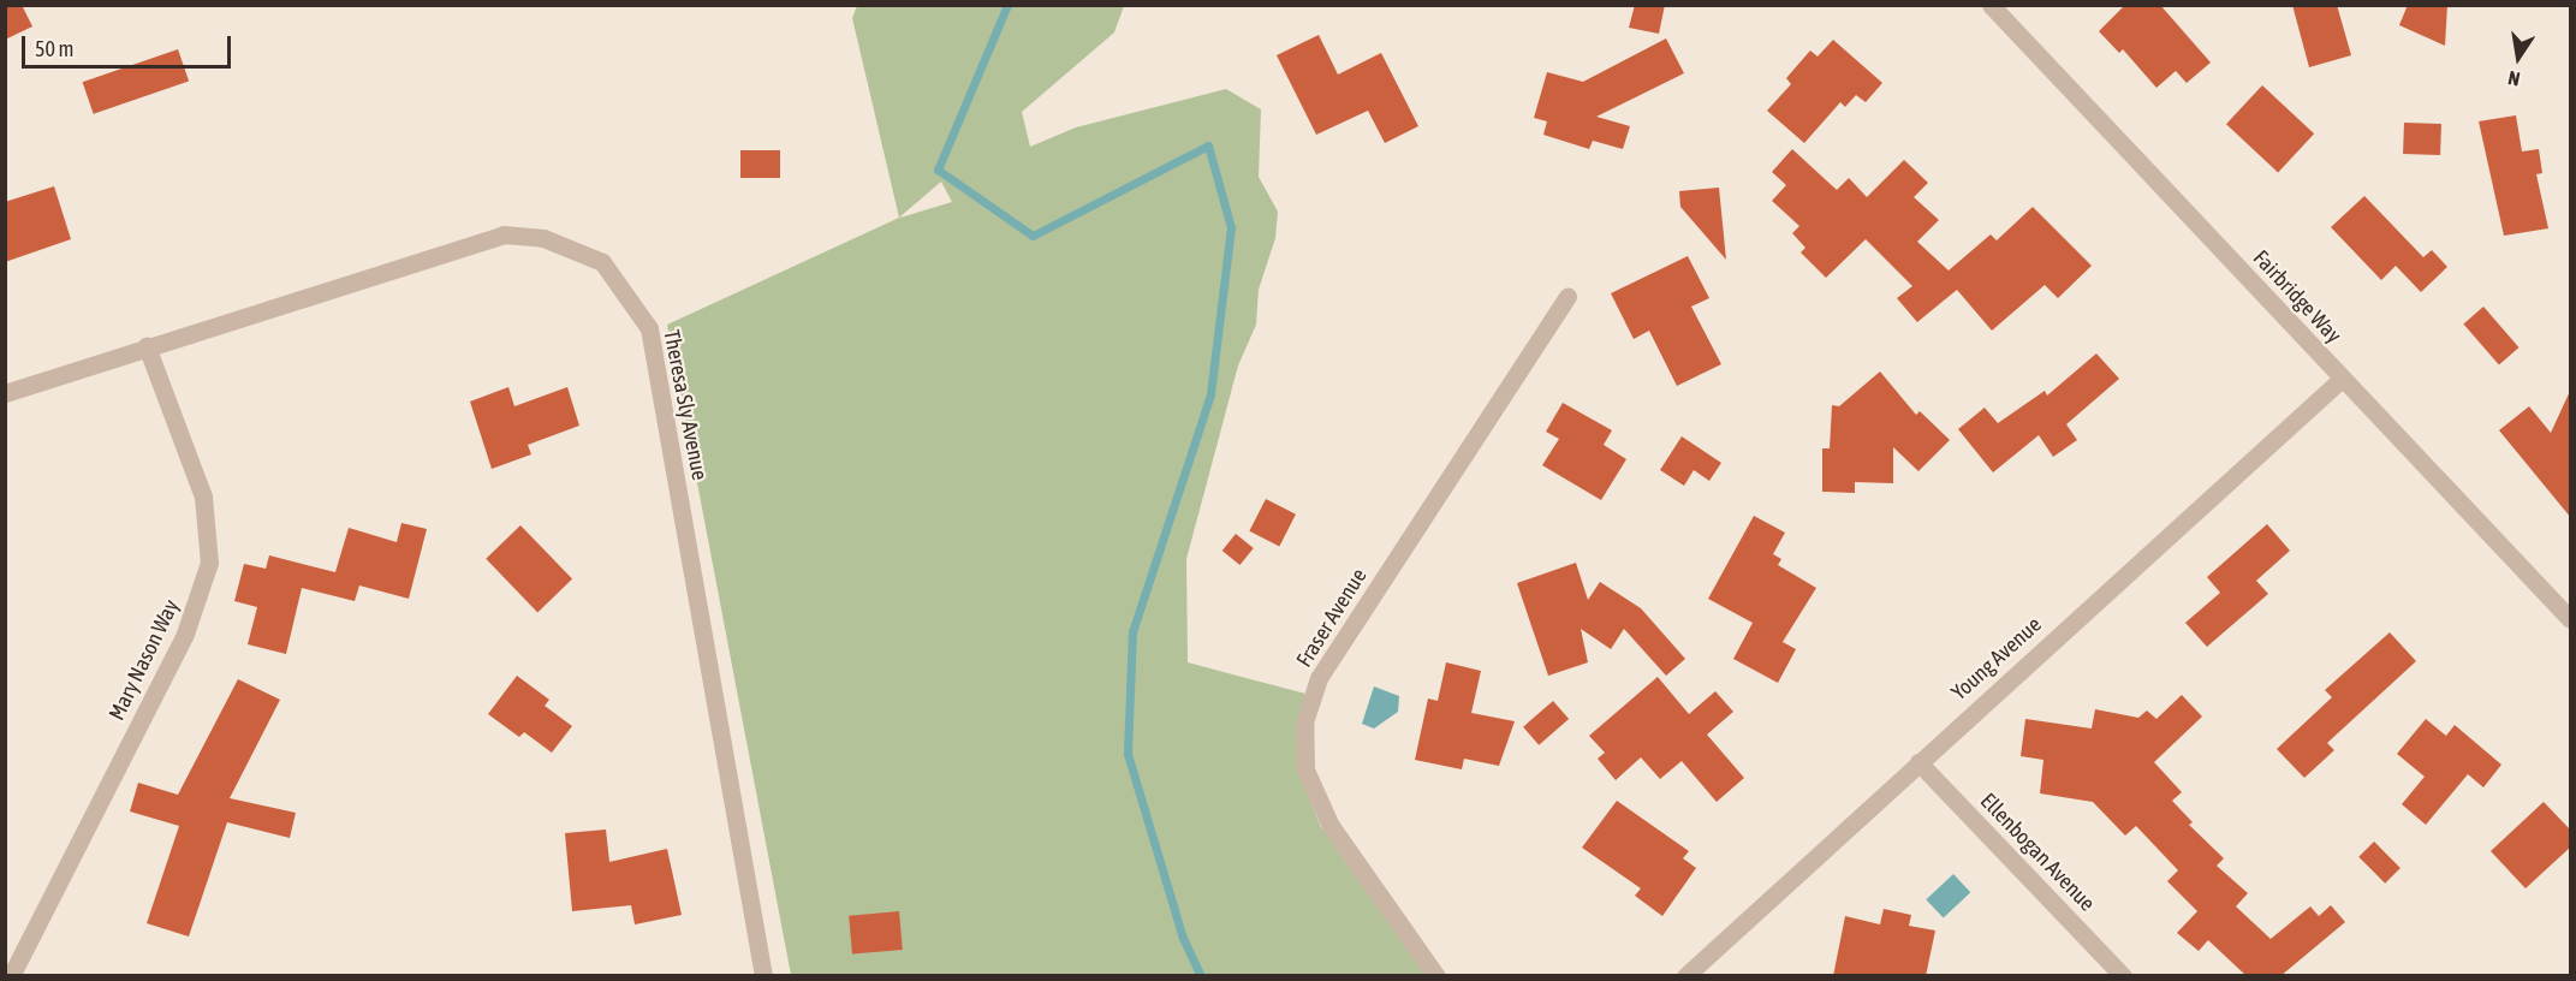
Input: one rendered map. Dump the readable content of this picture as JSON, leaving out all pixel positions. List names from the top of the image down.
{
  "streets": {
    "street": [
      "Fairbridge Way",
      "Theresa Sly Avenue",
      "Fraser Avenue",
      "Young Avenue",
      "Mary Nason Way",
      "Ellenbogan Avenue"
    ]
  },
  "crossings": [
    ["Fairbridge Way", "Young Avenue"],
    ["Theresa Sly Avenue", "Mary Nason Way"],
    ["Young Avenue", "Ellenbogan Avenue"]
  ],
  "scale_bar": "50 m",
  "north": "bottom"
}
